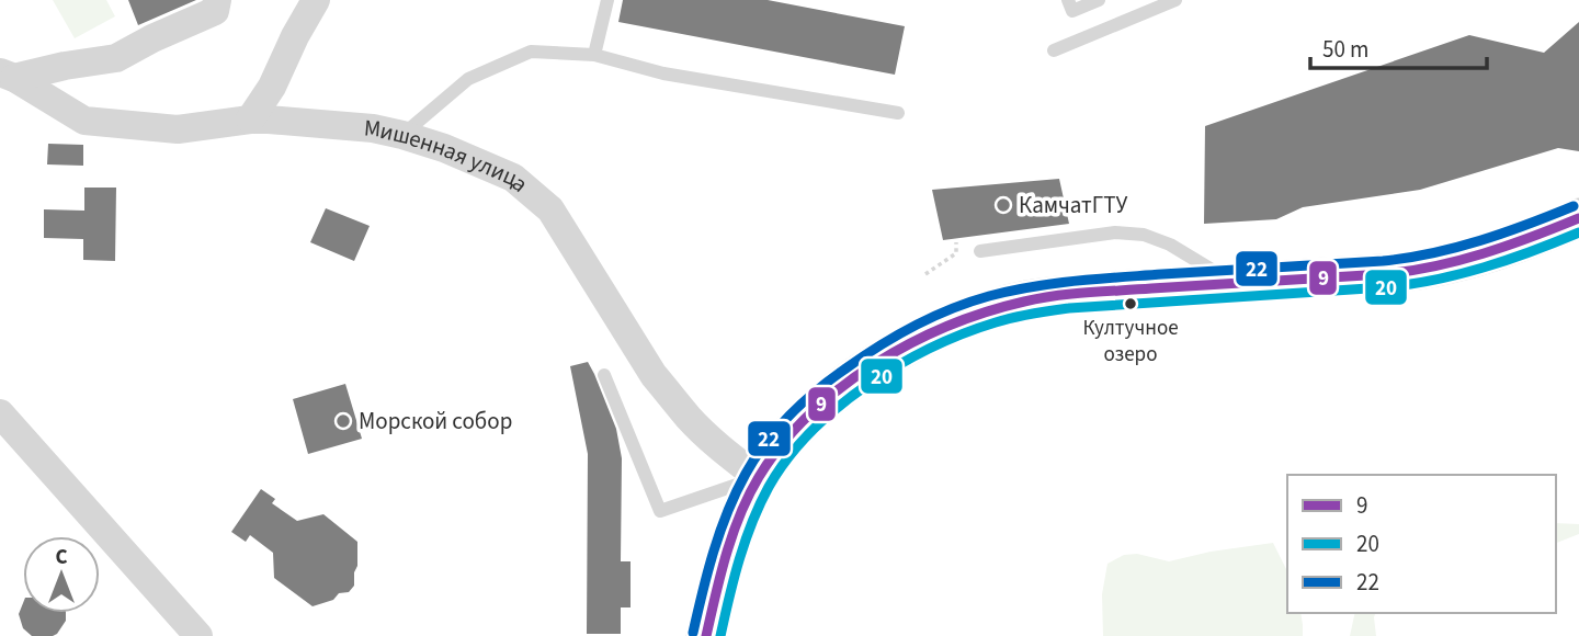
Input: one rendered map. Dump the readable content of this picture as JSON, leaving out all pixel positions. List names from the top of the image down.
{
  "streets": {
    "street": ["Мишенная улица"]
  },
  "places": ["КамчатГТУ", "Култучное озеро", "Морской собор"],
  "lines": ["transit line 22", "transit line 9", "transit line 20"],
  "legend": ["9", "20", "22"],
  "scale_bar": "50 m",
  "north": "top"
}
